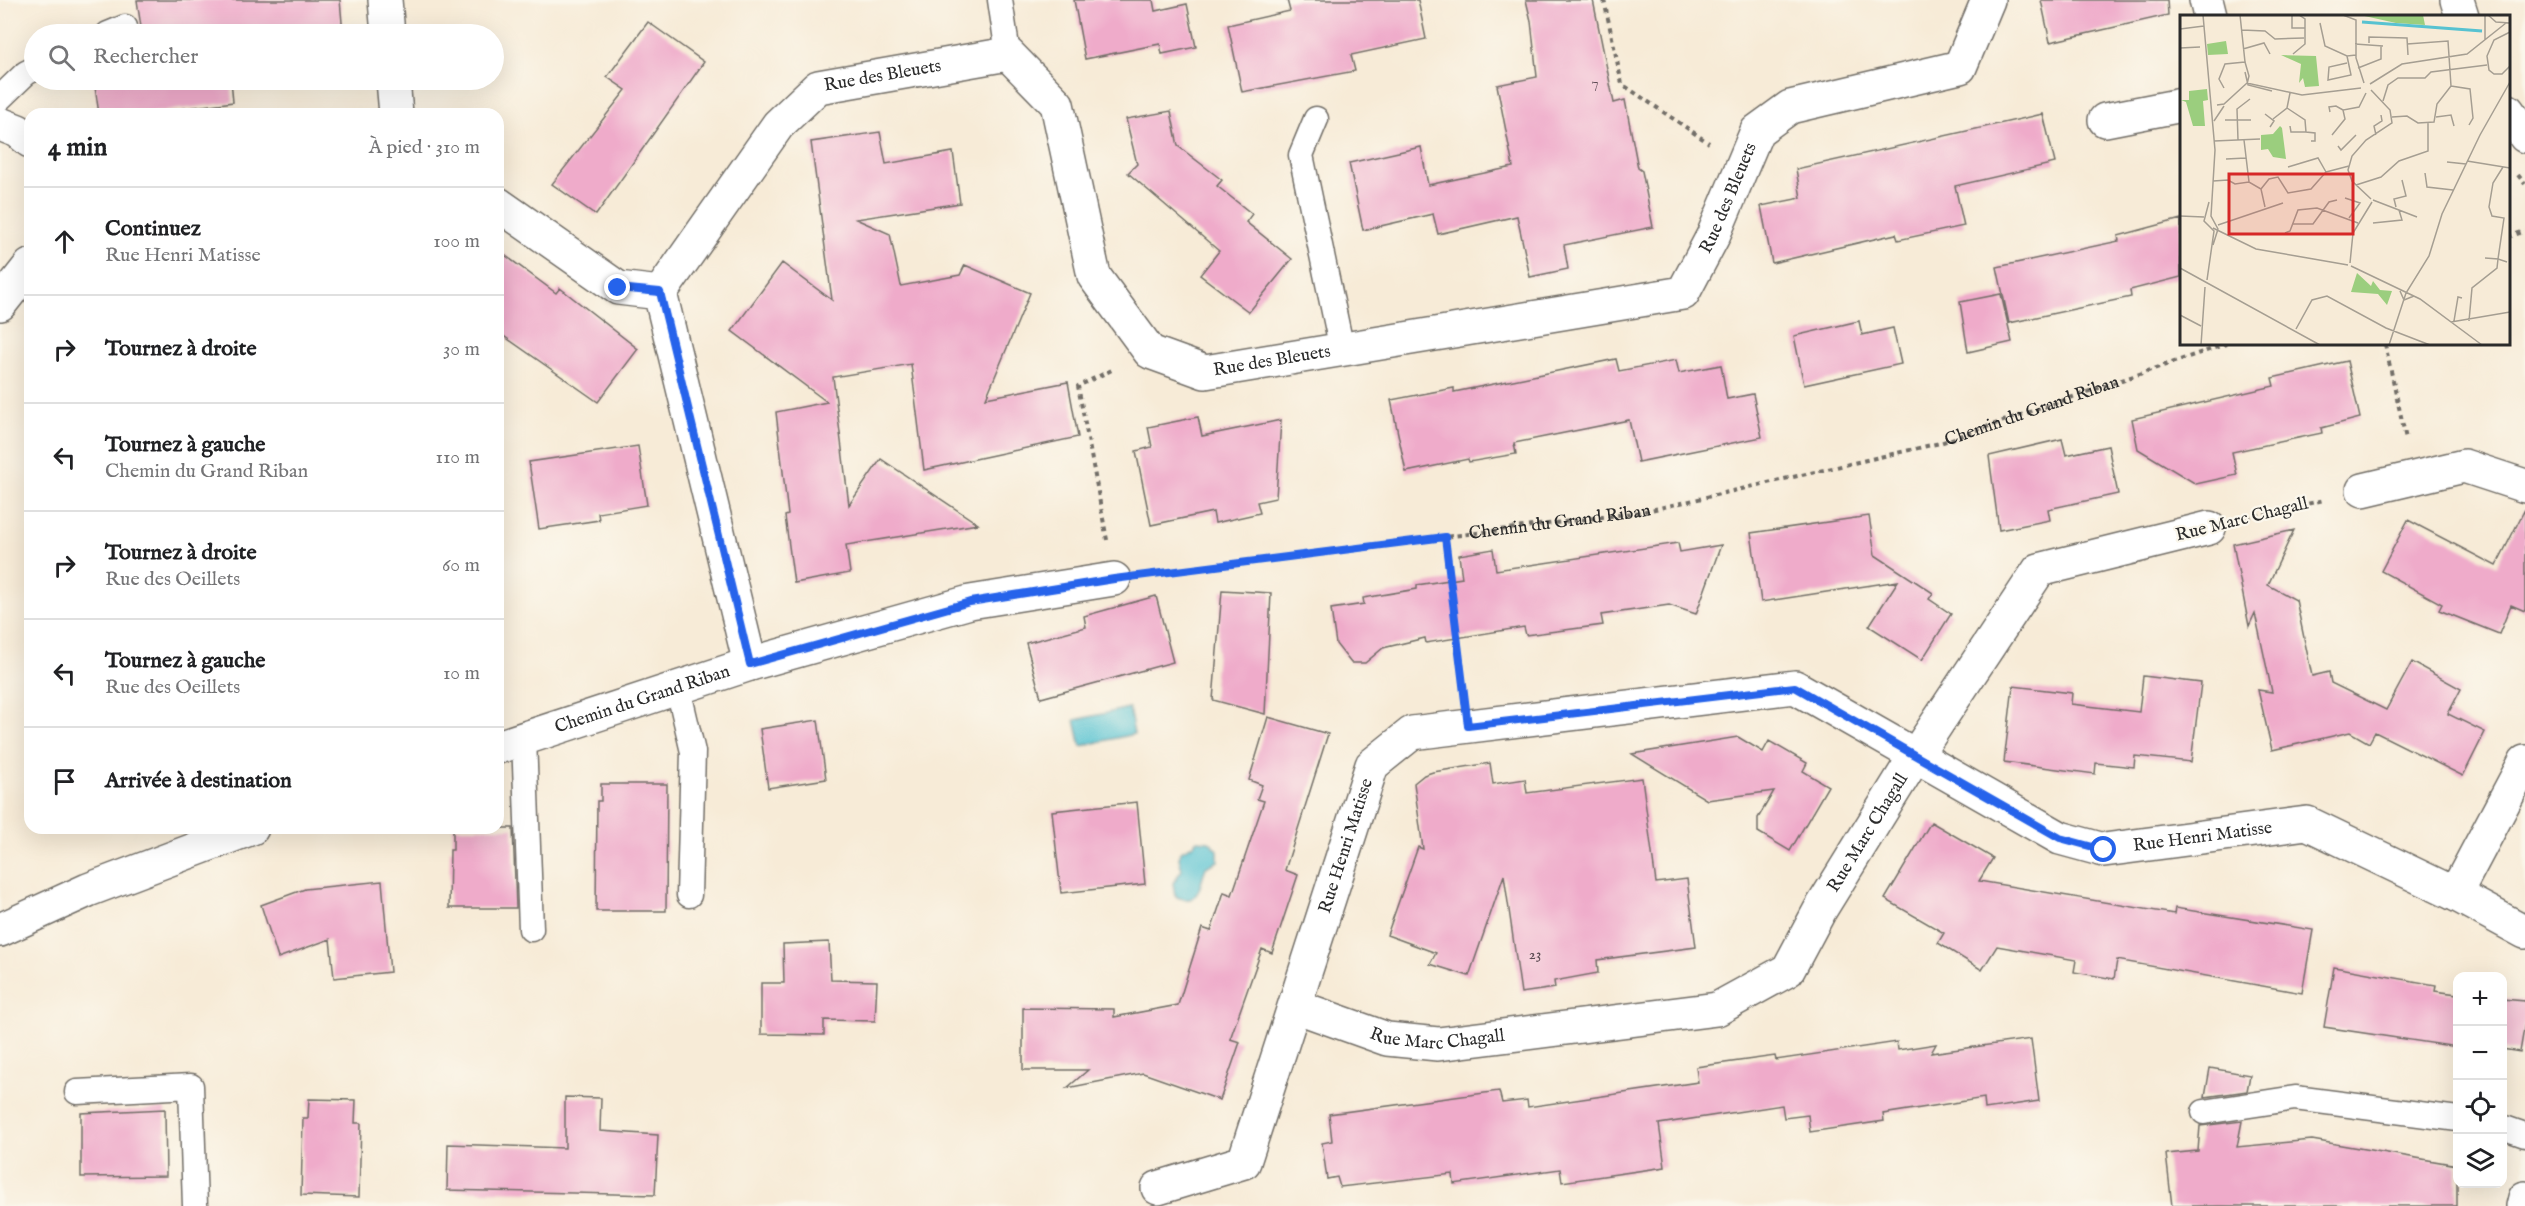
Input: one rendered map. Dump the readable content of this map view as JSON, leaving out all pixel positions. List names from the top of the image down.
{
  "streets": {
    "street": [
      "Rue des Bleuets",
      "Chemin du Grand Riban",
      "Rue Marc Chagall",
      "Rue Henri Matisse"
    ]
  },
  "crossings": [
    ["Rue Marc Chagall", "Rue Henri Matisse"]
  ],
  "house_numbers": ["7", "23"],
  "page": {
    "search": "Rechercher",
    "heading": ["4 min", "À pied · 310 m"],
    "list": [
      ["Continuez", "Rue Henri Matisse", "100 m"],
      ["Tournez à droite", "30 m"],
      ["Tournez à gauche", "Chemin du Grand Riban", "110 m"],
      ["Tournez à droite", "Rue des Oeillets", "60 m"],
      ["Tournez à gauche", "Rue des Oeillets", "10 m"],
      "Arrivée à destination"
    ],
    "map_buttons": ["+", "−"]
  }
}
